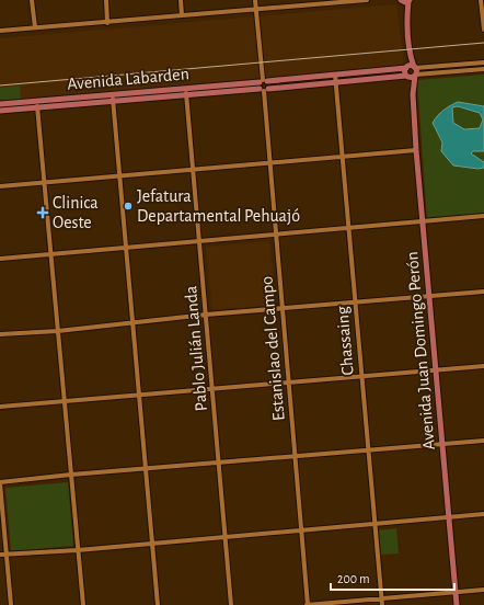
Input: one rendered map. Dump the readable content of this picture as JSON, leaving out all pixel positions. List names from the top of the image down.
{
  "streets": {
    "main road": ["Avenida Labarden", "Avenida Juan Domingo Perón"],
    "street": ["Chassaing", "Pablo Julián Landa", "Estanislao del Campo"]
  },
  "crossings": [
    ["Avenida Labarden", "Chassaing"],
    ["Avenida Labarden", "Pablo Julián Landa"],
    ["Avenida Labarden", "Estanislao del Campo"],
    ["Avenida Labarden", "Avenida Juan Domingo Perón"]
  ],
  "places": {
    "other": ["Jefatura Departamental Pehuajó"],
    "health": ["Clinica Oeste"]
  },
  "scale_bar": "200 m"
}
